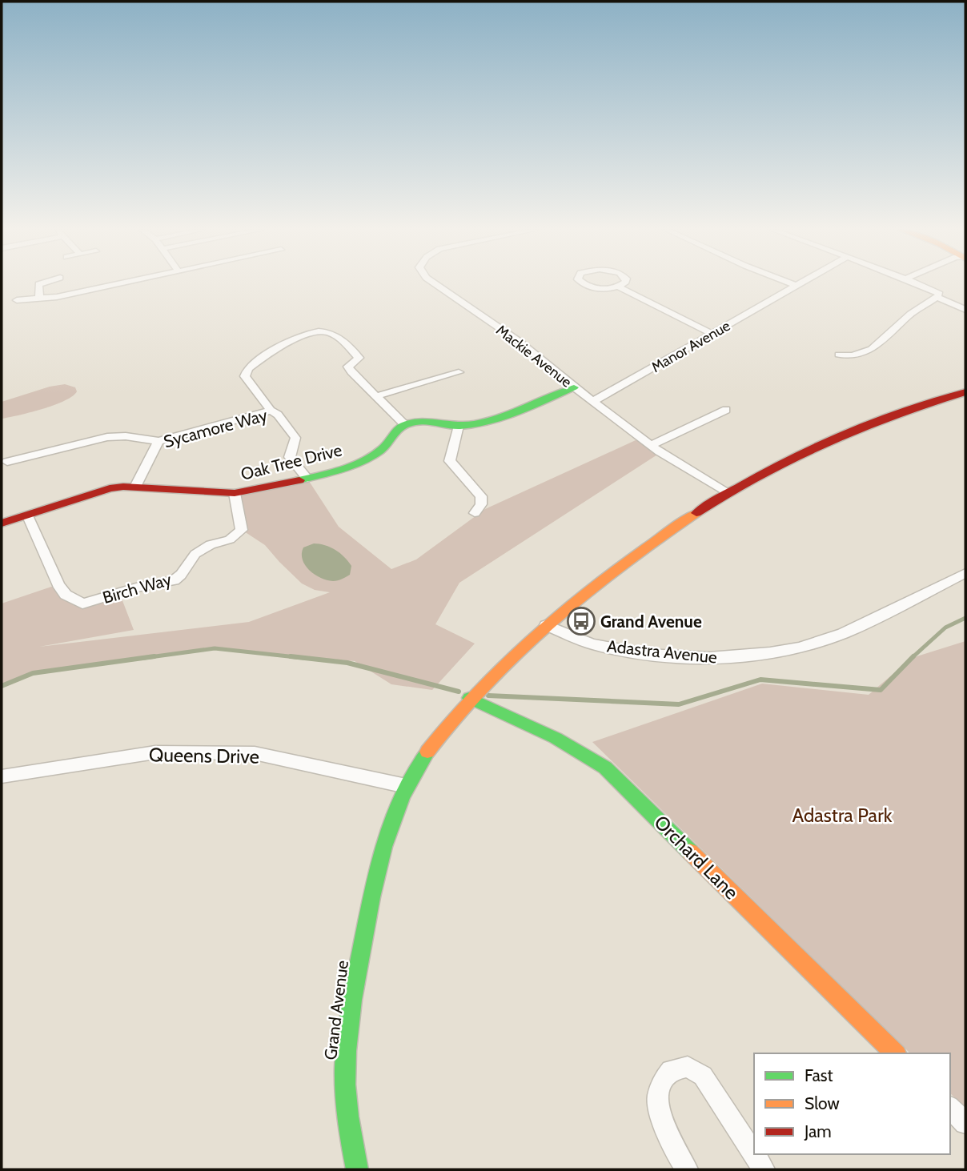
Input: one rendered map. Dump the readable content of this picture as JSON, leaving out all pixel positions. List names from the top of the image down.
{
  "streets": {
    "street": [
      "Manor Avenue",
      "Mackie Avenue",
      "Sycamore Way",
      "Oak Tree Drive",
      "Birch Way",
      "Adastra Avenue",
      "Queens Drive",
      "Orchard Lane",
      "Grand Avenue"
    ]
  },
  "crossings": [
    ["Manor Avenue", "Mackie Avenue"],
    ["Mackie Avenue", "Grand Avenue"],
    ["Sycamore Way", "Oak Tree Drive"],
    ["Oak Tree Drive", "Birch Way"],
    ["Adastra Avenue", "Grand Avenue"],
    ["Queens Drive", "Grand Avenue"],
    ["Orchard Lane", "Grand Avenue"]
  ],
  "parks": ["Adastra Park"],
  "places": {
    "bus stop": ["Grand Avenue"]
  },
  "legend": ["Fast", "Slow", "Jam"]
}
